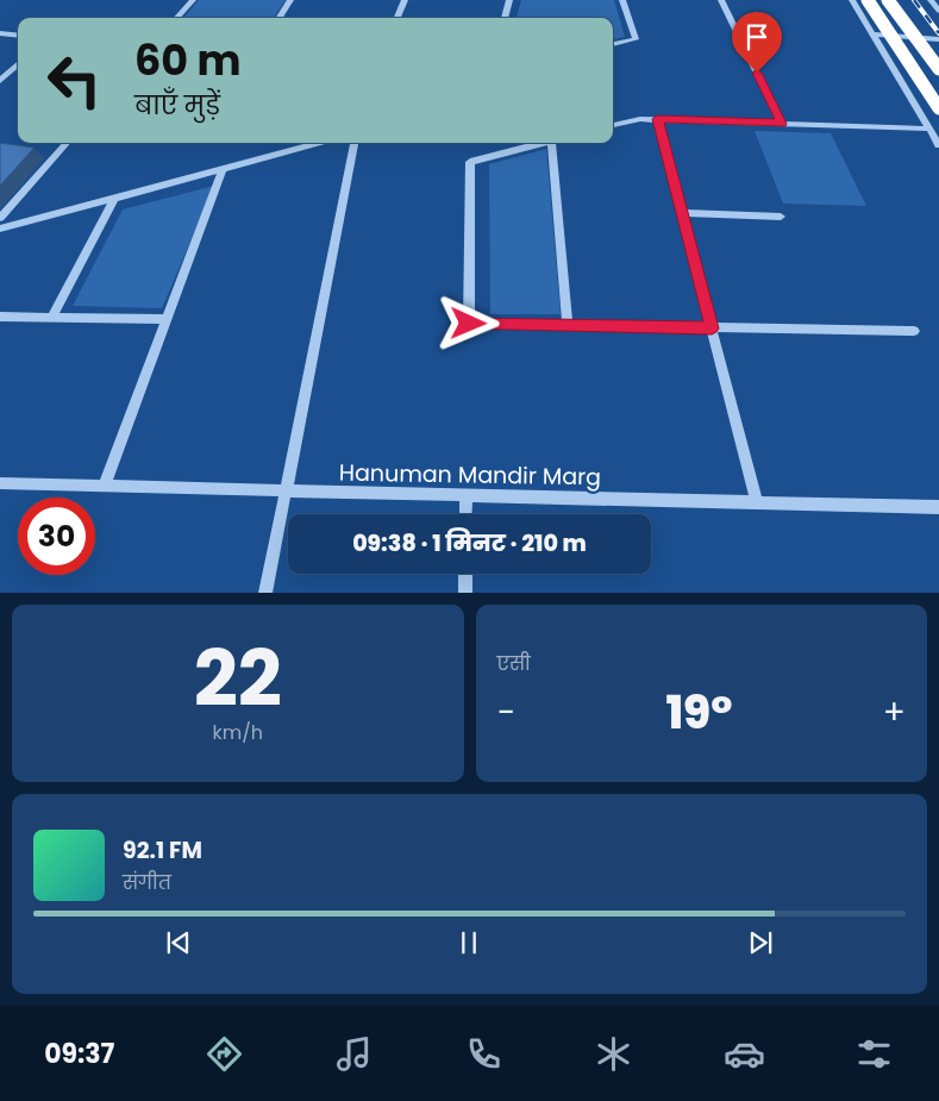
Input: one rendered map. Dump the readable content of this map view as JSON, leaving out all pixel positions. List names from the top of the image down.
{
  "streets": {
    "street": ["Hanuman Mandir Marg"]
  },
  "page": {
    "turn": ["60 m", "बाएँ मुड़ें"],
    "limit": "30",
    "trip": "09:38 · 1 मिनट · 210 m",
    "tile": [
      ["22", "km/h"],
      "एसी"
    ],
    "heat": ["−", "19°", "+"],
    "song": ["92.1 FM", "संगीत"],
    "tabs": "09:37"
  }
}
